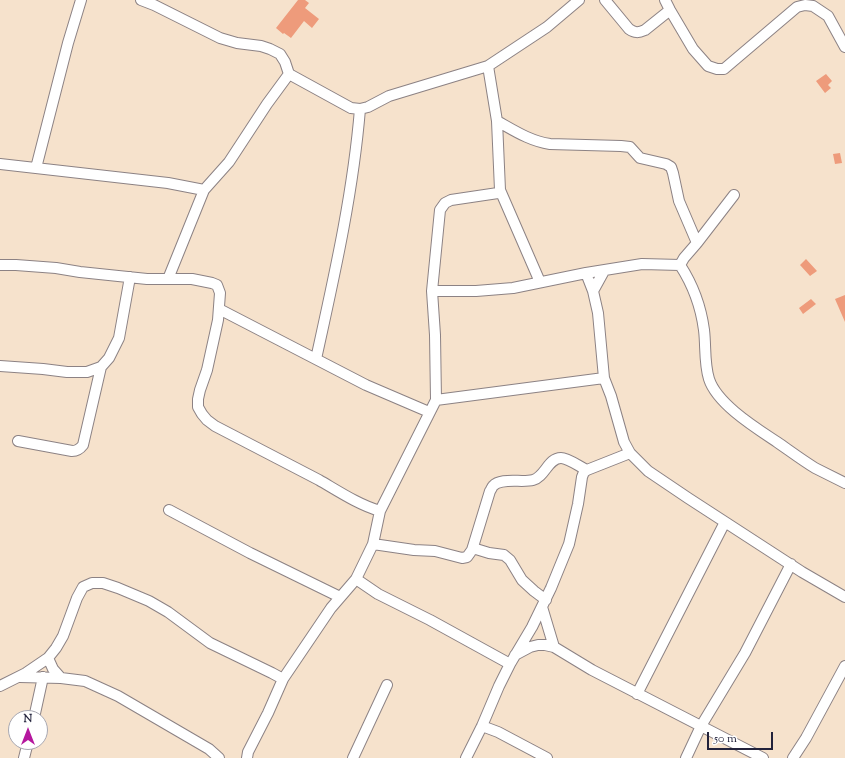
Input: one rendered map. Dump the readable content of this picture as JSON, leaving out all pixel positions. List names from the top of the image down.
{
  "scale_bar": "50 m",
  "north": "top"
}
